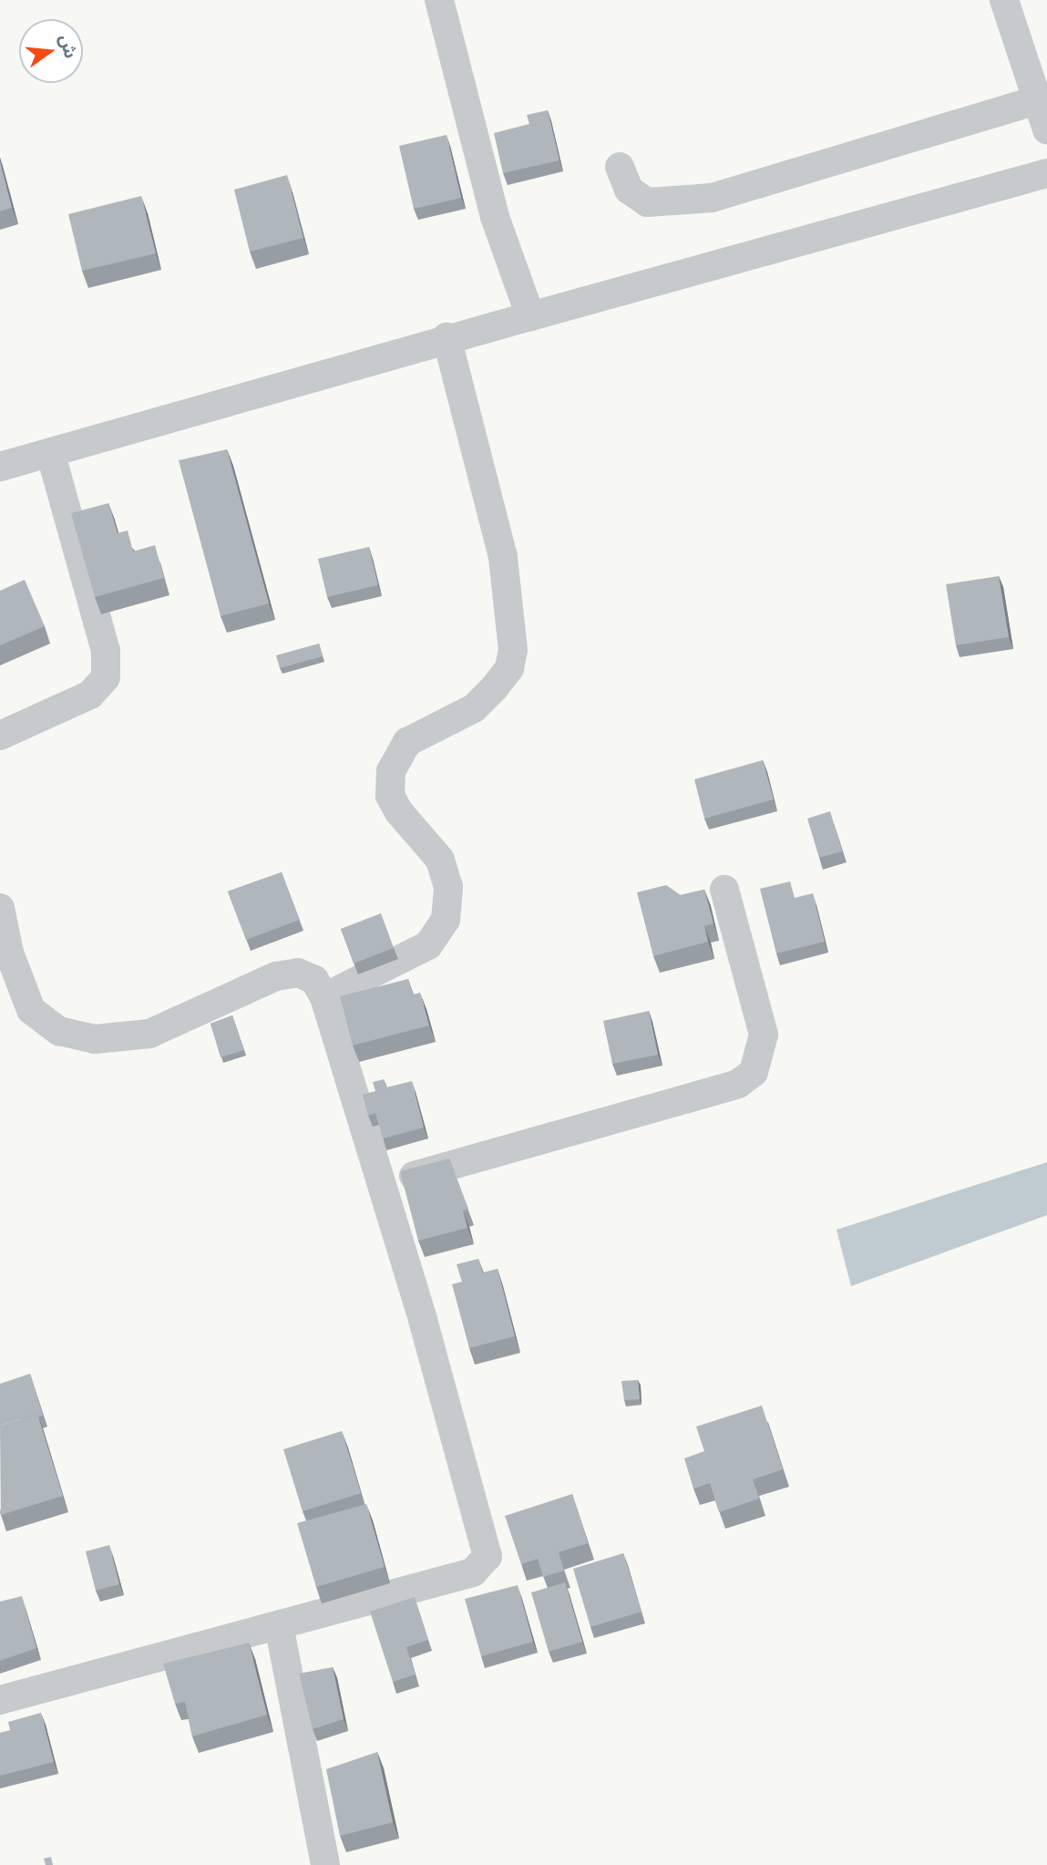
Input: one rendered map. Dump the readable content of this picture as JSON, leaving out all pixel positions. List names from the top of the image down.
{
  "north": "right"
}
